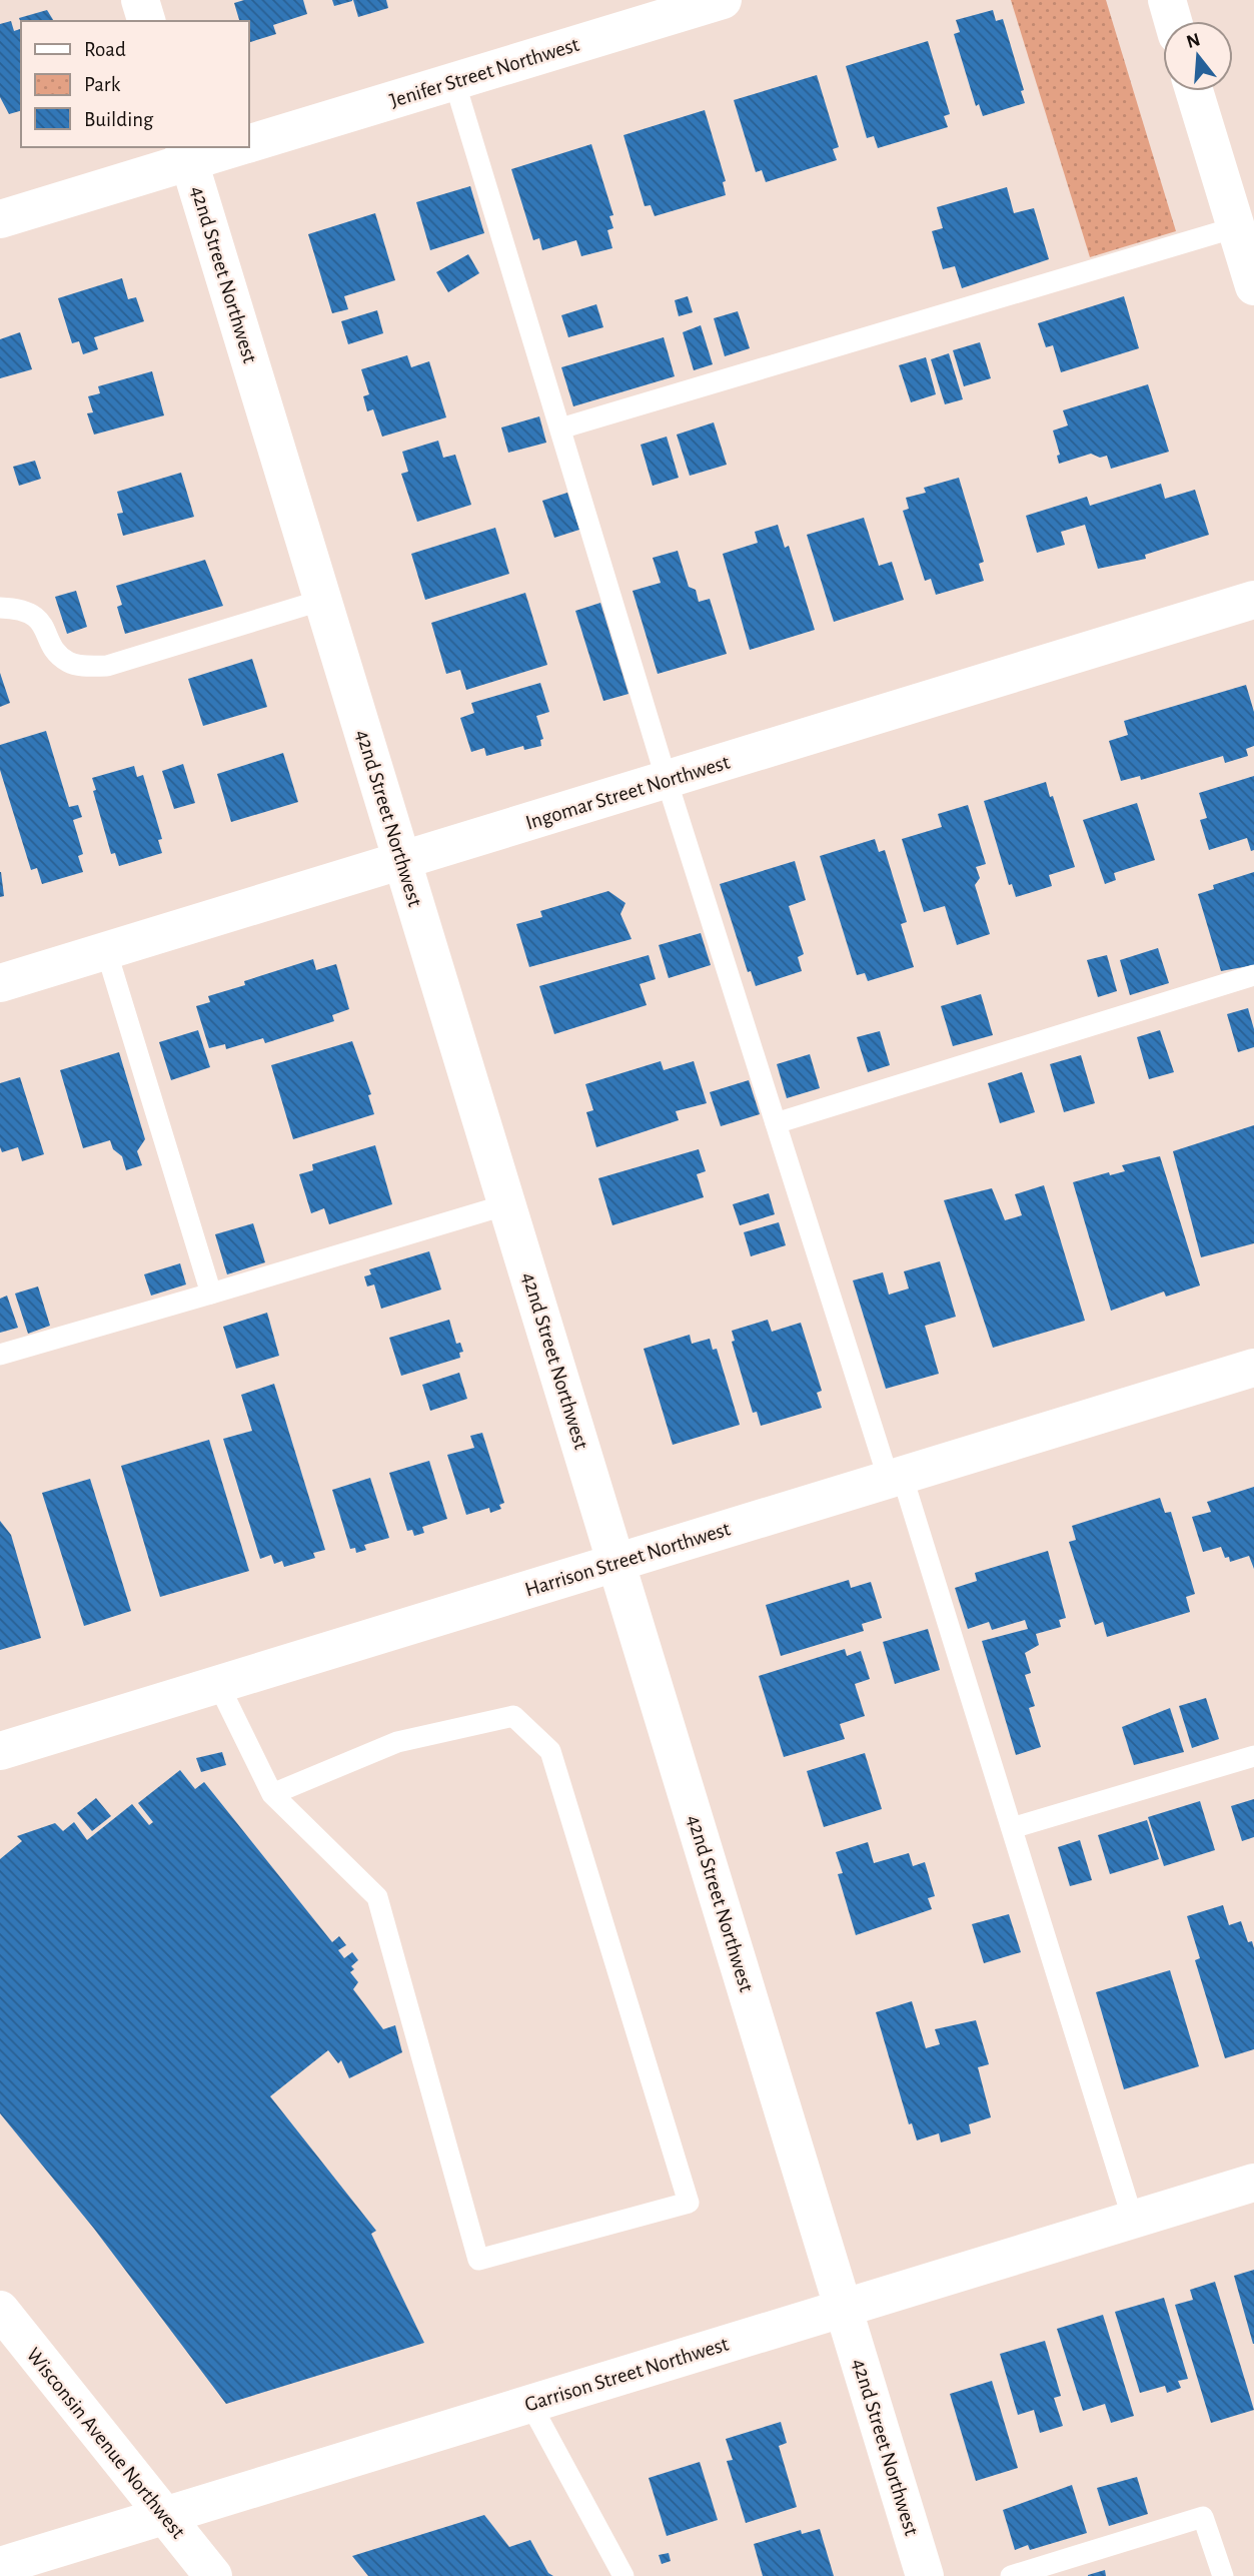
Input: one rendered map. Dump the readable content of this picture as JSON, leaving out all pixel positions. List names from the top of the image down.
{
  "streets": {
    "street": [
      "Jenifer Street Northwest",
      "42nd Street Northwest",
      "Ingomar Street Northwest",
      "Harrison Street Northwest",
      "Garrison Street Northwest",
      "Wisconsin Avenue Northwest"
    ]
  },
  "crossings": [
    ["Jenifer Street Northwest", "42nd Street Northwest"],
    ["42nd Street Northwest", "Ingomar Street Northwest"],
    ["42nd Street Northwest", "Harrison Street Northwest"],
    ["42nd Street Northwest", "Garrison Street Northwest"],
    ["Garrison Street Northwest", "Wisconsin Avenue Northwest"]
  ],
  "legend": ["Road", "Park", "Building"],
  "north": "top"
}
